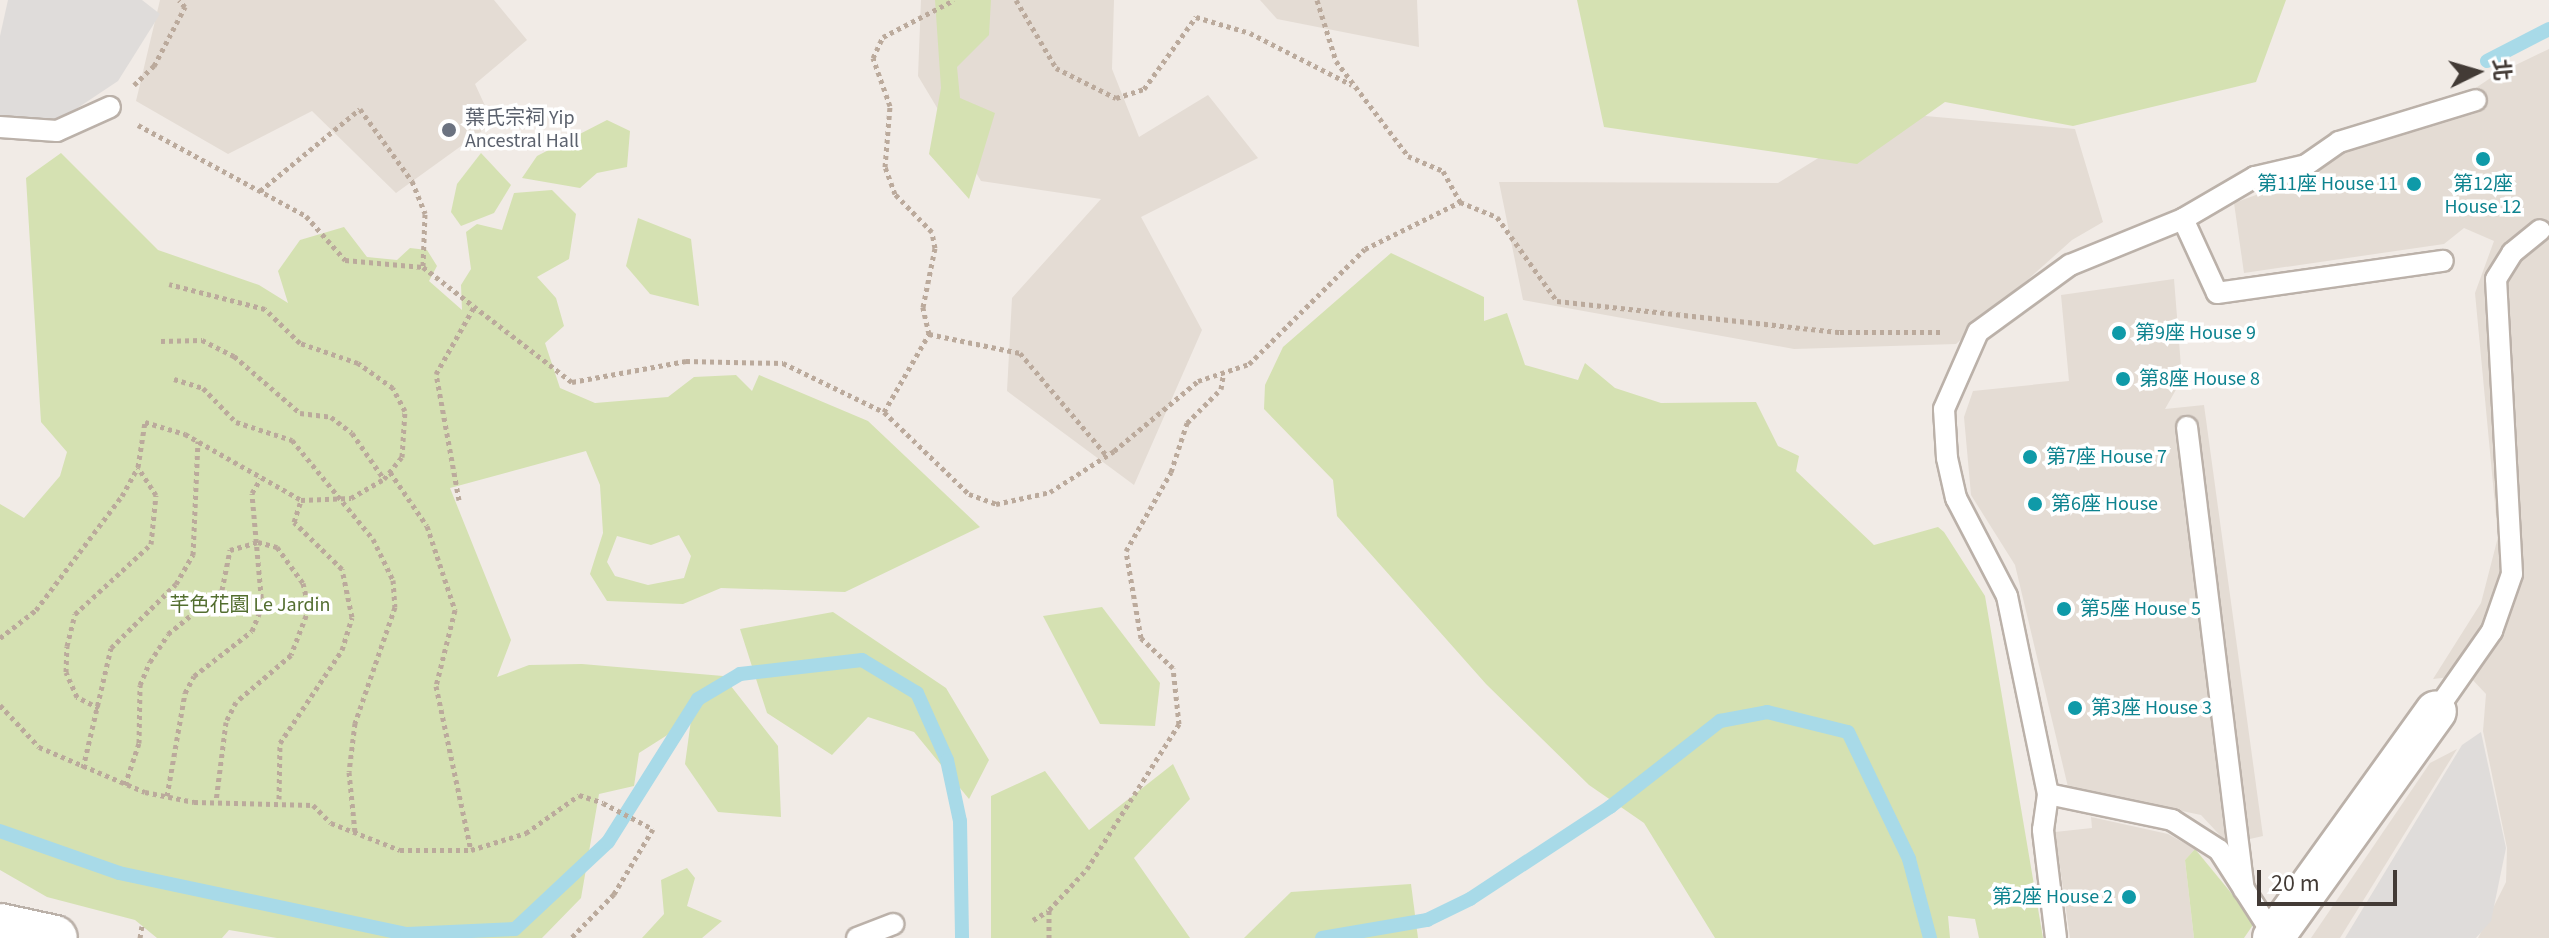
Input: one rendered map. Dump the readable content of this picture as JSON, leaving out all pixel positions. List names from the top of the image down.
{
  "parks": ["芊色花園 Le Jardin"],
  "places": [
    "葉氏宗祠 Yip Ancestral Hall",
    "第12座 House 12",
    "第11座 House 11",
    "第9座 House 9",
    "第8座 House 8",
    "第7座 House 7",
    "第6座 House",
    "第5座 House 5",
    "第3座 House 3",
    "第2座 House 2"
  ],
  "scale_bar": "20 m",
  "north": "right"
}
